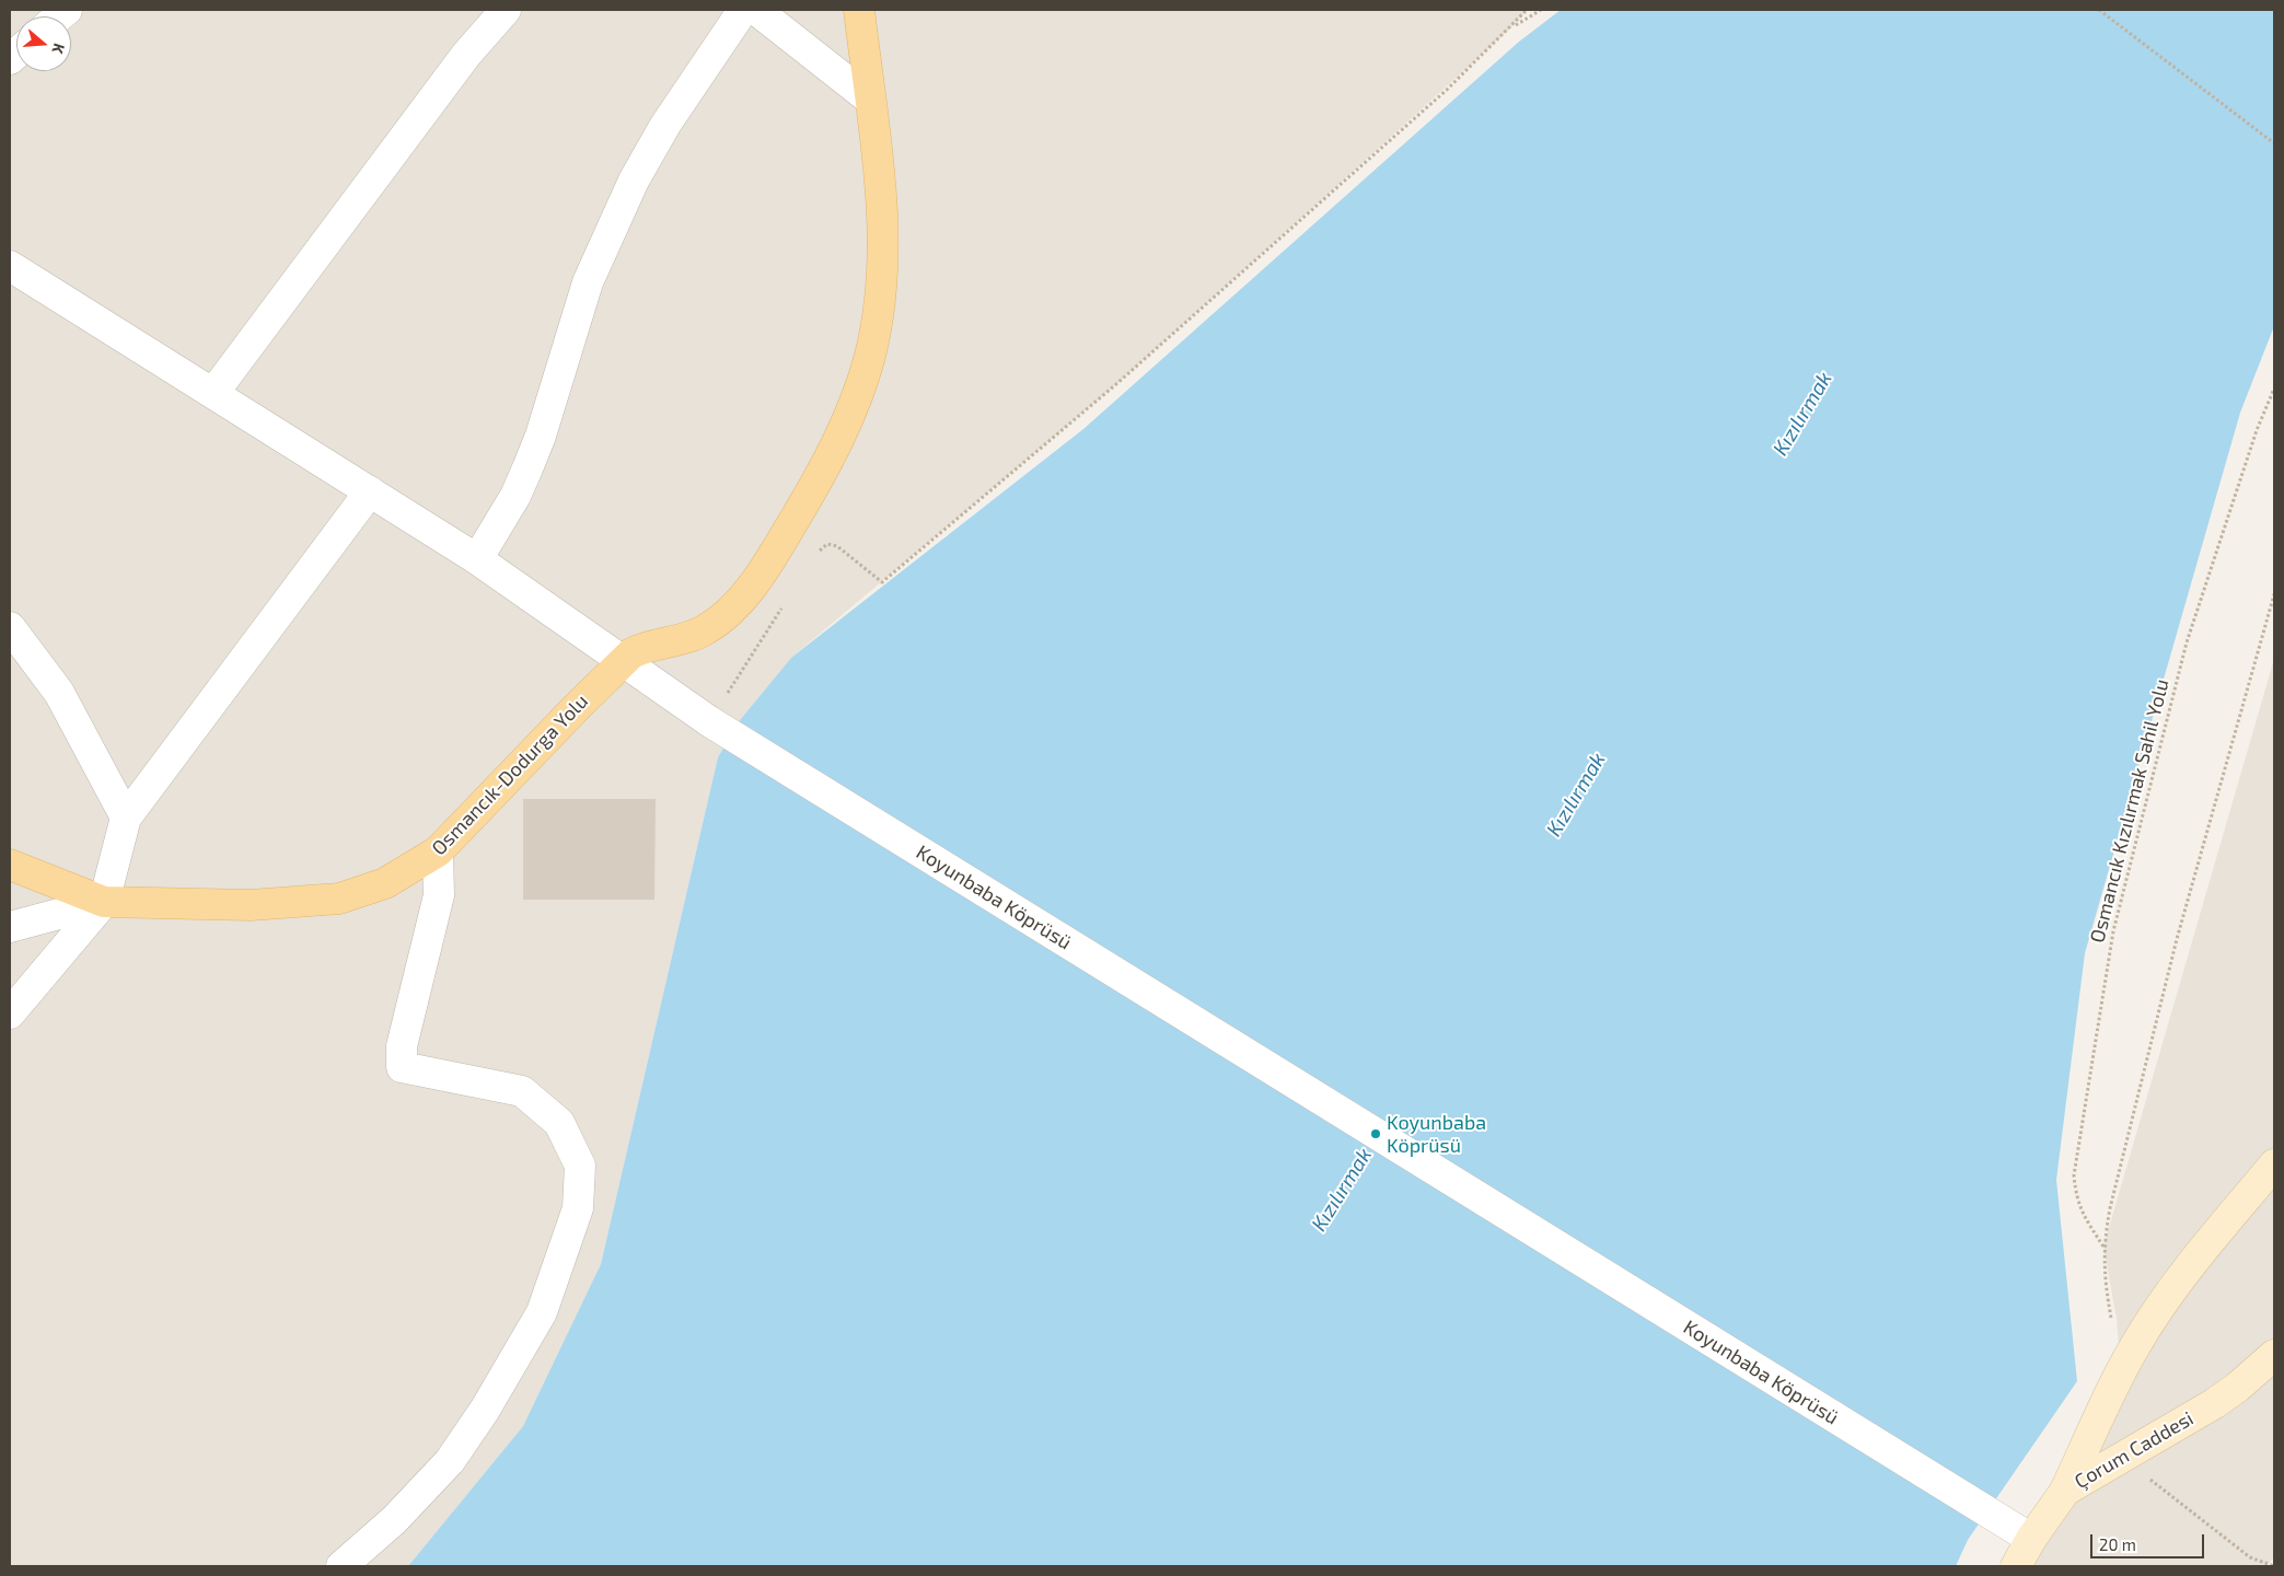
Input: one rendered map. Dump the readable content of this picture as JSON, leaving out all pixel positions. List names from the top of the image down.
{
  "streets": {
    "main road": ["Osmancık-Dodurga Yolu", "Çorum Caddesi"],
    "street": ["Koyunbaba Köprüsü"],
    "path": ["Osmancık Kızılırmak Sahil Yolu"]
  },
  "crossings": [
    ["Osmancık-Dodurga Yolu", "Koyunbaba Köprüsü"],
    ["Koyunbaba Köprüsü", "Çorum Caddesi"]
  ],
  "water": ["Kızılırmak"],
  "places": ["Koyunbaba Köprüsü"],
  "scale_bar": "20 m",
  "north": "right"
}
